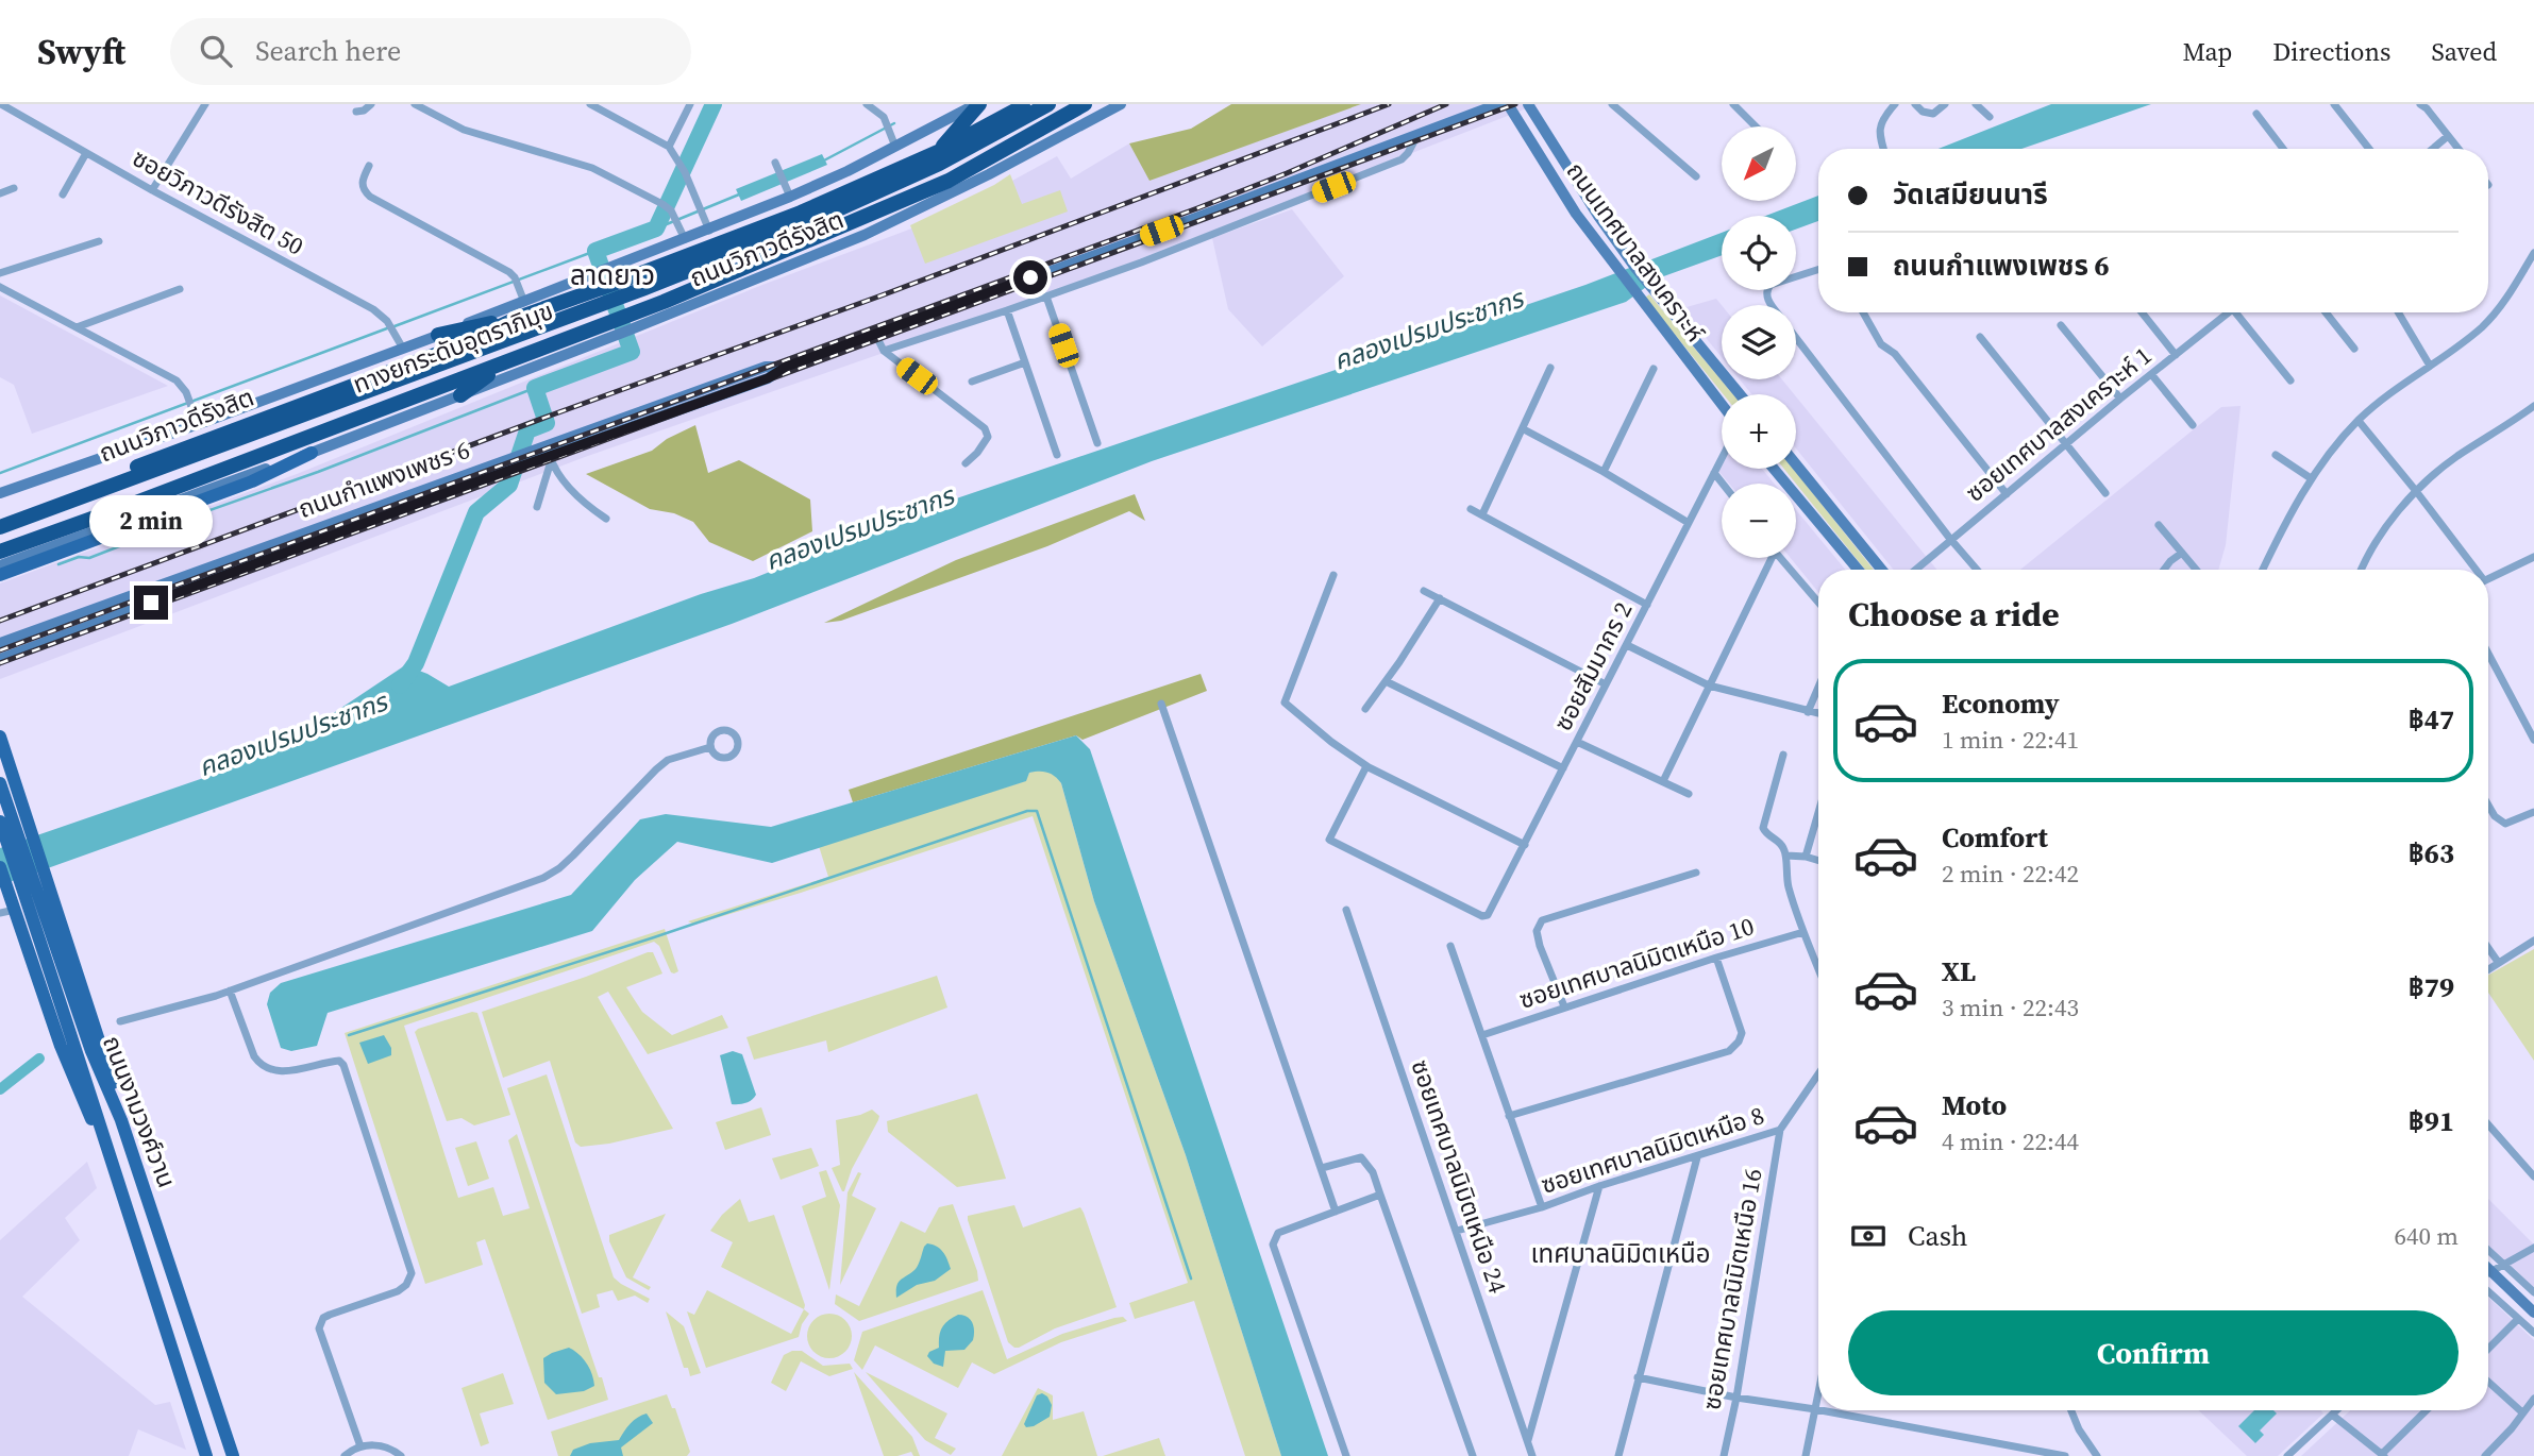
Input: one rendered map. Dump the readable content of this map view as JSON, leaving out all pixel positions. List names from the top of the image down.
{
  "streets": {
    "highway": ["ถนนวิภาวดีรังสิต", "ทางยกระดับอุตราภิมุข"],
    "main road": ["ถนนงามวงศ์วาน"],
    "street": [
      "ซอยวิภาวดีรังสิต 50",
      "ถนนเทศบาลสงเคราะห์",
      "ซอยเทศบาลสงเคราะห์ 1",
      "ถนนกำแพงเพชร 6",
      "ซอยสัมมากร 2",
      "ซอยเทศบาลนิมิตเหนือ 10",
      "ซอยเทศบาลนิมิตเหนือ 8",
      "ซอยเทศบาลนิมิตเหนือ 24",
      "ซอยเทศบาลนิมิตเหนือ 16"
    ]
  },
  "crossings": [
    ["ซอยวิภาวดีรังสิต 50", "ถนนวิภาวดีรังสิต"],
    ["ถนนวิภาวดีรังสิต", "ทางยกระดับอุตราภิมุข"],
    ["ซอยเทศบาลนิมิตเหนือ 8", "ซอยเทศบาลนิมิตเหนือ 24"],
    ["ซอยเทศบาลนิมิตเหนือ 8", "ซอยเทศบาลนิมิตเหนือ 16"]
  ],
  "districts": ["ลาดยาว", "เทศบาลนิมิตเหนือ"],
  "water": ["คลองเปรมประชากร"],
  "north": "bottom left",
  "page": {
    "header": "Swyft",
    "search": "Search here",
    "nav": ["Map", "Directions", "Saved"],
    "map_buttons": ["+", "−"],
    "banner": ["วัดเสมียนนารี", "ถนนกำแพงเพชร 6"],
    "bubble": "2 min",
    "heading": "Choose a ride",
    "list": [
      {
        "name": "Economy",
        "note": "1 min · 22:41",
        "value": "฿47"
      },
      {
        "name": "Comfort",
        "note": "2 min · 22:42",
        "value": "฿63"
      },
      {
        "name": "XL",
        "note": "3 min · 22:43",
        "value": "฿79"
      },
      {
        "name": "Moto",
        "note": "4 min · 22:44",
        "value": "฿91"
      }
    ],
    "pay": ["Cash", "640 m"],
    "buttons": "Confirm"
  }
}
